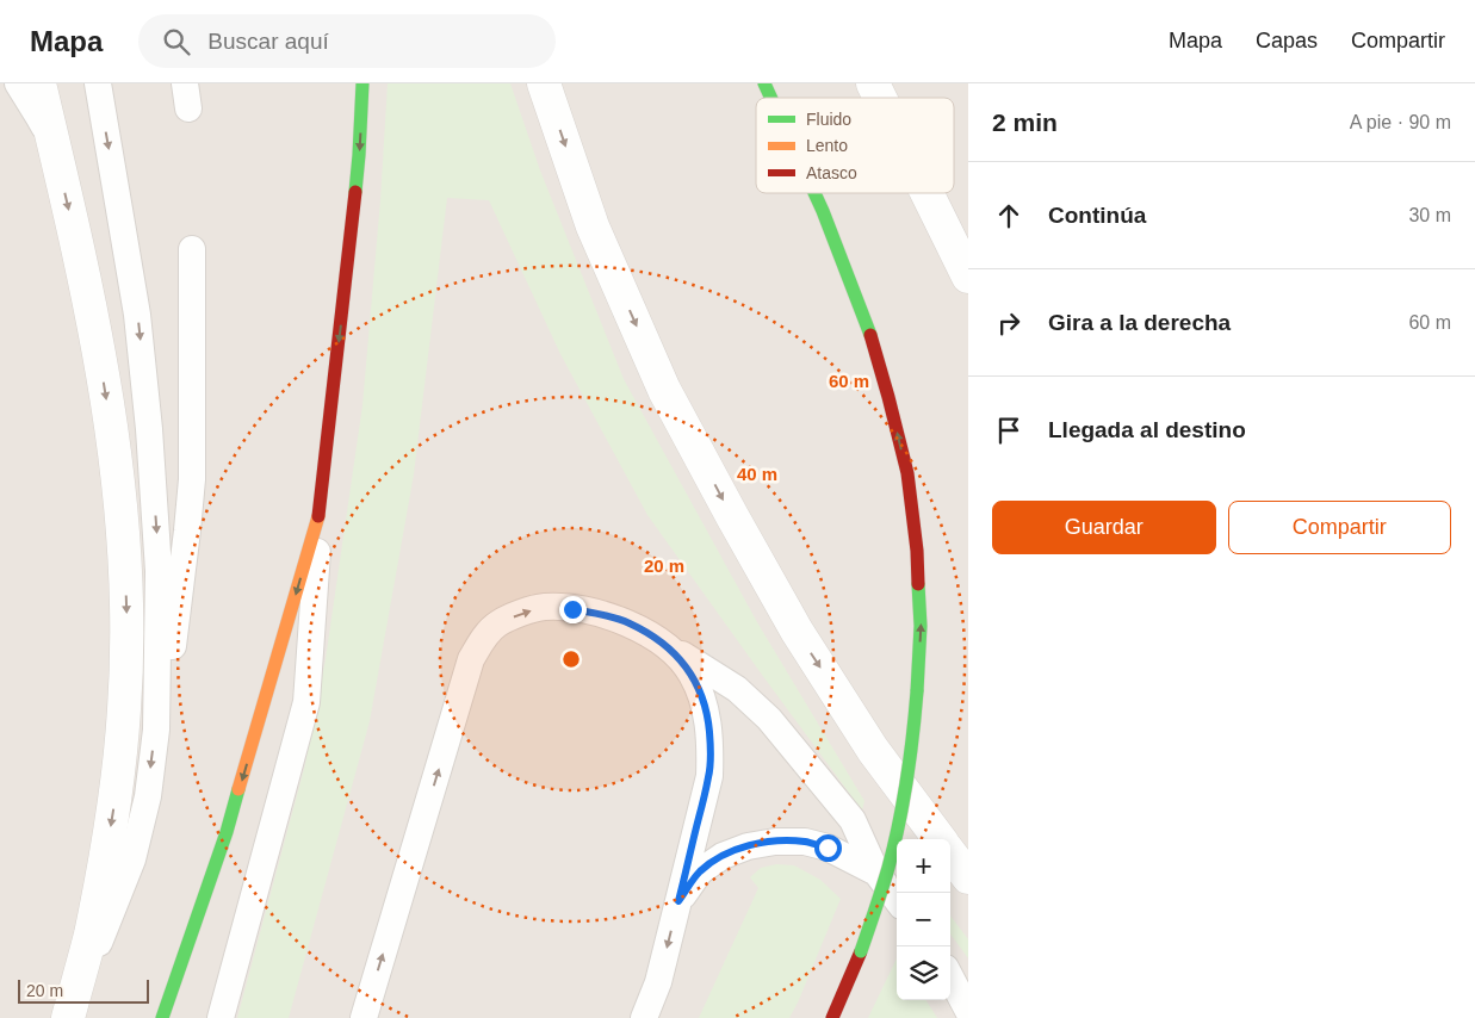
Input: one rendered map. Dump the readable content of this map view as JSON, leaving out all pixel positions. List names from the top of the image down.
{
  "legend": ["Fluido", "Lento", "Atasco"],
  "scale_bar": "20 m",
  "page": {
    "header": "Mapa",
    "search": "Buscar aquí",
    "nav": ["Mapa", "Capas", "Compartir"],
    "heading": ["2 min", "A pie · 90 m"],
    "list": [
      ["Continúa", "30 m"],
      ["Gira a la derecha", "60 m"],
      "Llegada al destino"
    ],
    "buttons": ["Guardar", "Compartir"],
    "map_buttons": ["+", "−"],
    "scale": "20 m"
  },
  "rings": ["60 m", "40 m", "20 m"]
}
